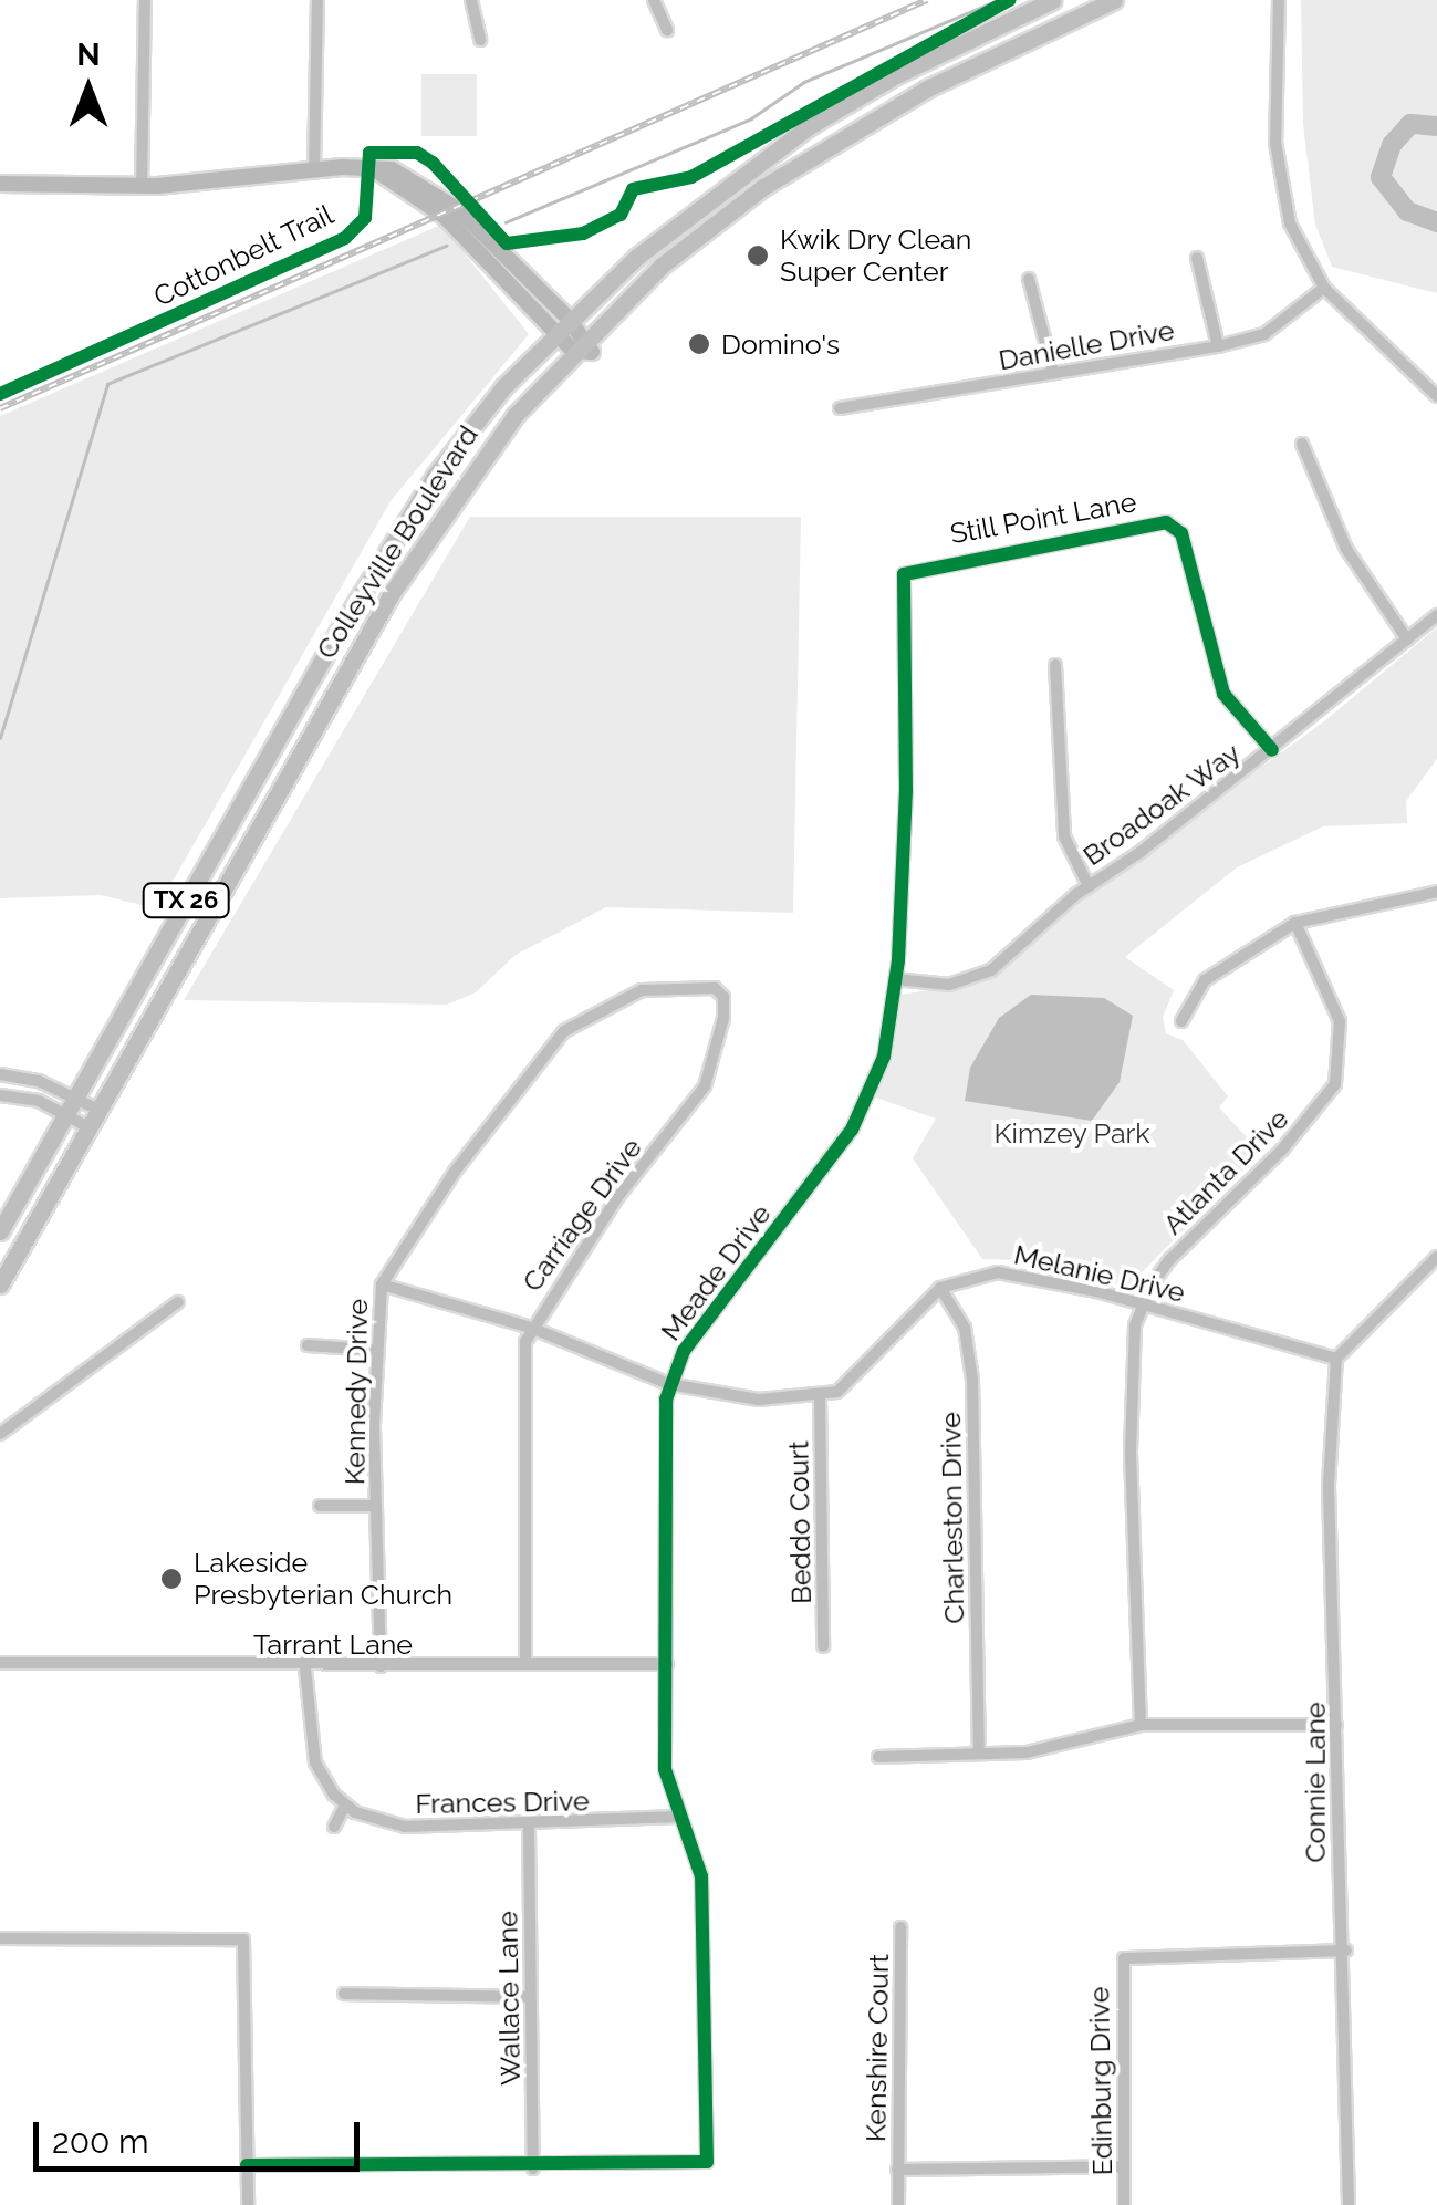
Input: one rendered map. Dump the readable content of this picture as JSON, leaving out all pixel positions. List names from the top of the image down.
{
  "streets": {
    "main road": ["Colleyville Boulevard", "TX 26"],
    "street": [
      "Danielle Drive",
      "Still Point Lane",
      "Broadoak Way",
      "Atlanta Drive",
      "Carriage Drive",
      "Meade Drive",
      "Melanie Drive",
      "Kennedy Drive",
      "Charleston Drive",
      "Beddo Court",
      "Tarrant Lane",
      "Connie Lane",
      "Frances Drive",
      "Wallace Lane",
      "Kenshire Court",
      "Edinburg Drive"
    ],
    "cycle path": ["Cottonbelt Trail"]
  },
  "crossings": [
    ["Still Point Lane", "Broadoak Way"],
    ["Still Point Lane", "Meade Drive"],
    ["Broadoak Way", "Meade Drive"],
    ["Atlanta Drive", "Melanie Drive"],
    ["Carriage Drive", "Kennedy Drive"],
    ["Carriage Drive", "Tarrant Lane"],
    ["Meade Drive", "Tarrant Lane"],
    ["Meade Drive", "Frances Drive"],
    ["Meade Drive", "Wallace Lane"],
    ["Melanie Drive", "Charleston Drive"],
    ["Melanie Drive", "Connie Lane"],
    ["Kennedy Drive", "Tarrant Lane"],
    ["Connie Lane", "Edinburg Drive"],
    ["Frances Drive", "Wallace Lane"]
  ],
  "parks": ["Kimzey Park"],
  "places": ["Kwik Dry Clean Super Center", "Domino's", "Lakeside Presbyterian Church"],
  "scale_bar": "200 m",
  "north": "top"
}
